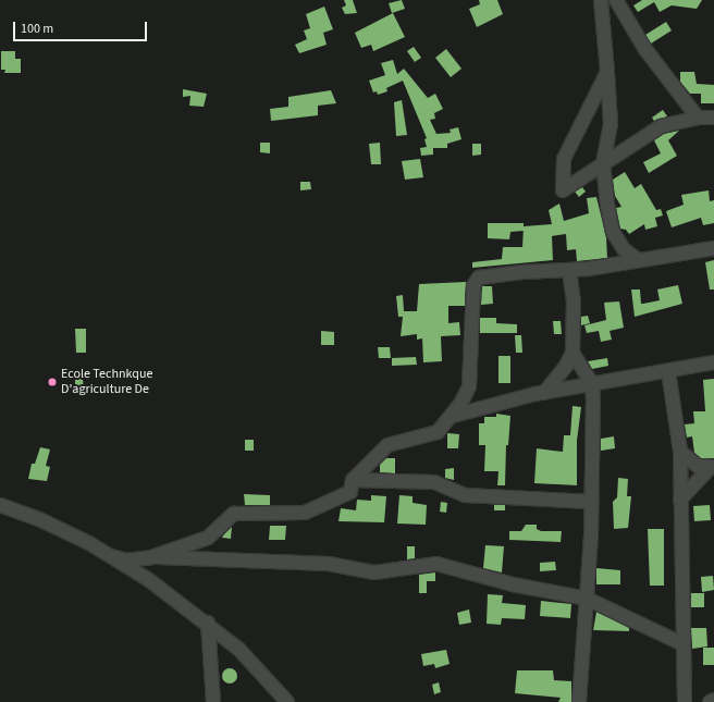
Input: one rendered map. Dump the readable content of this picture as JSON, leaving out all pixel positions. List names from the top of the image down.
{
  "places": ["Ecole Technkque D'agriculture De"],
  "scale_bar": "100 m"
}
